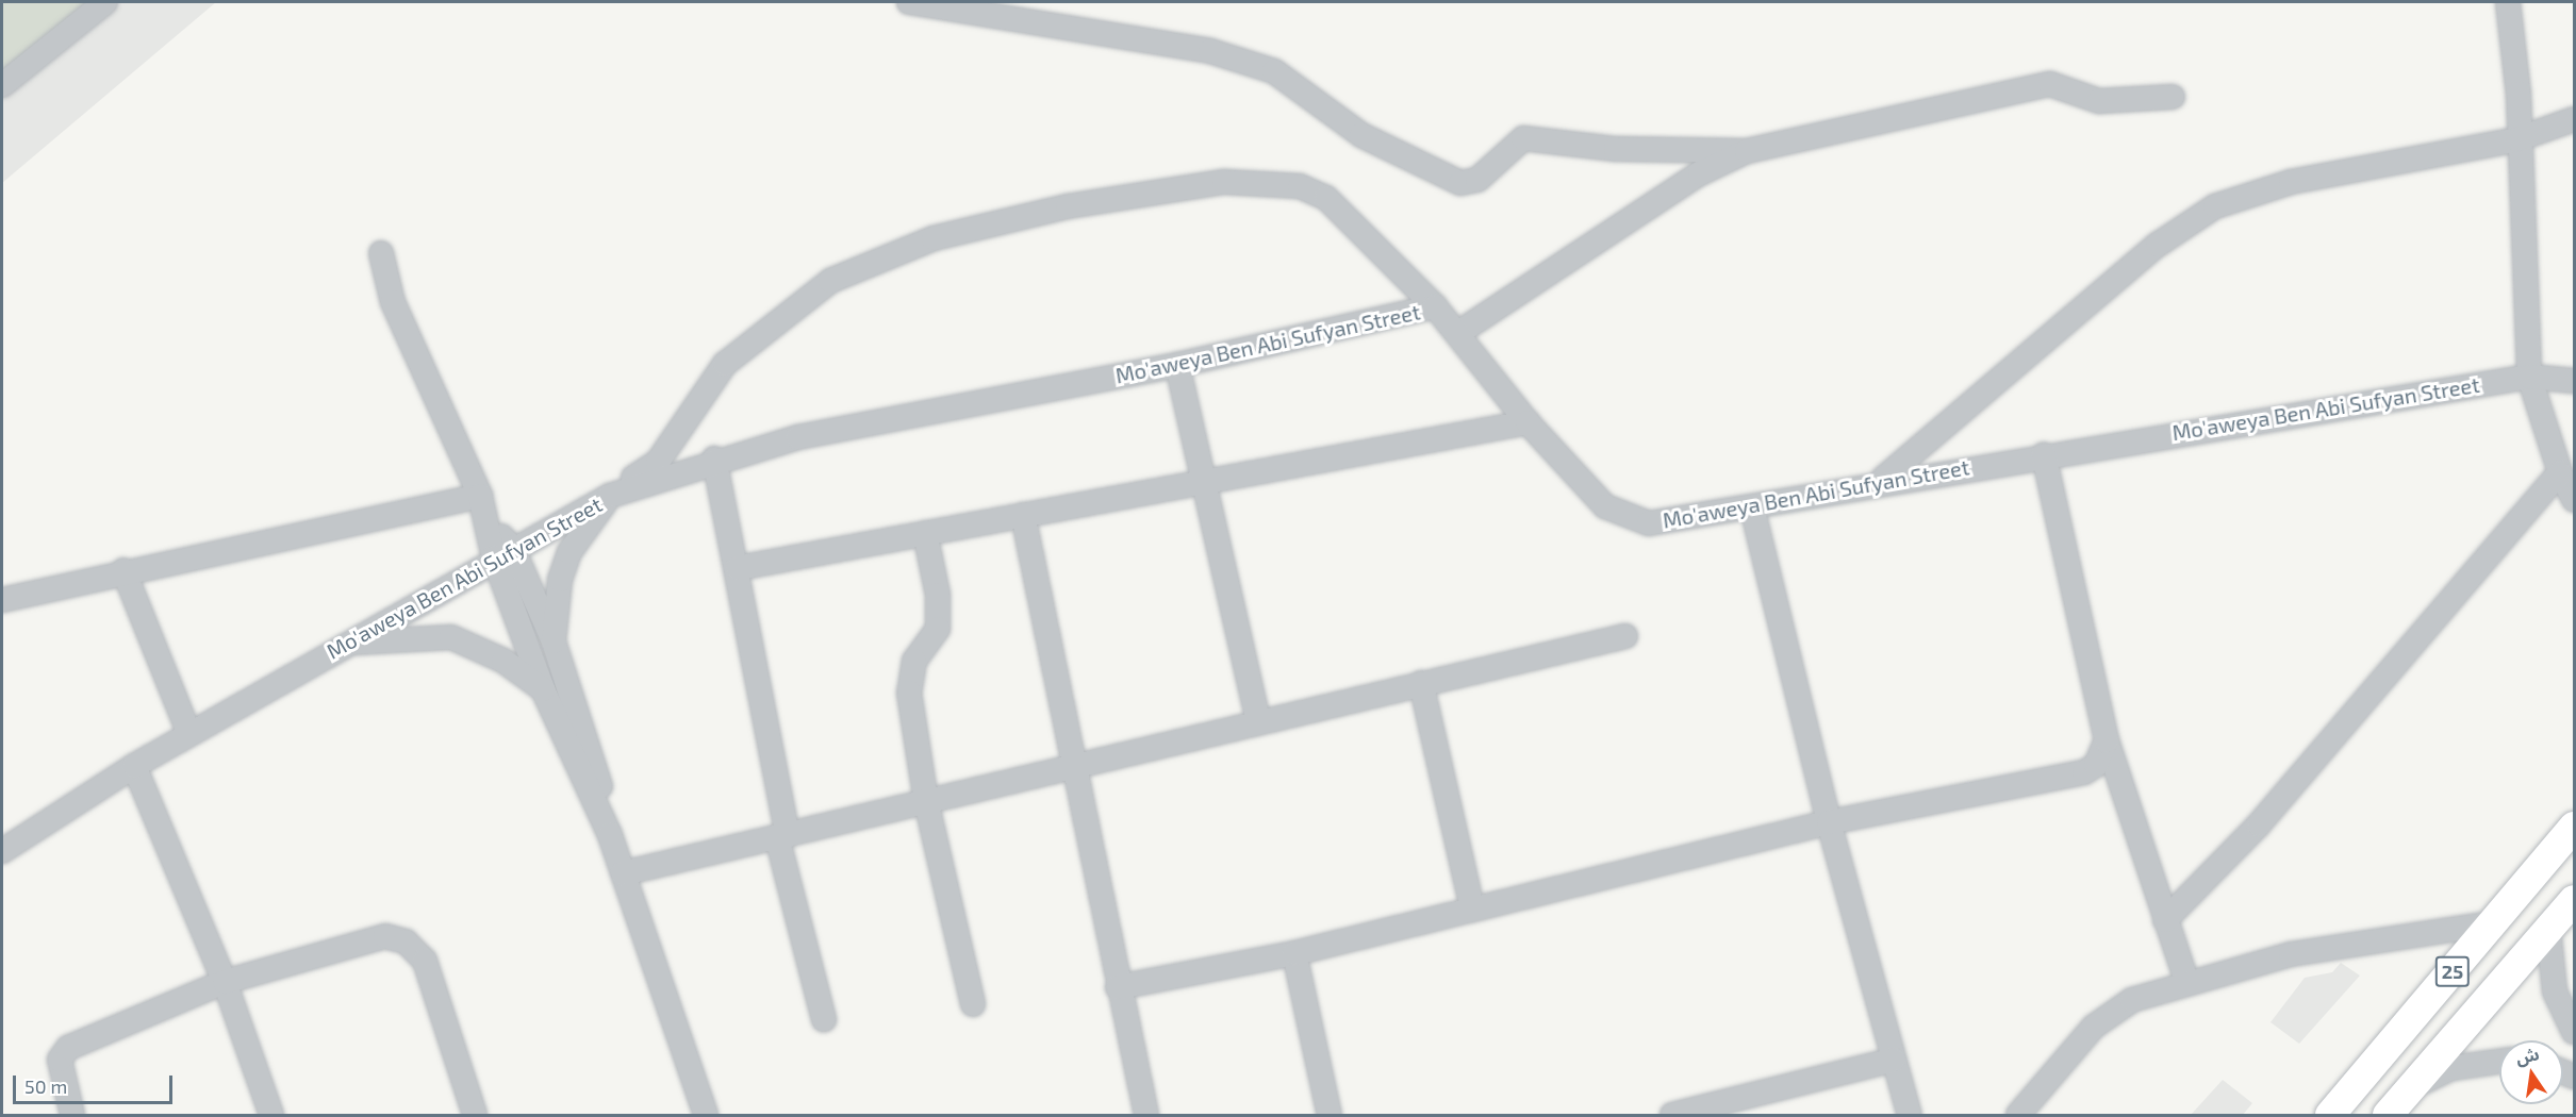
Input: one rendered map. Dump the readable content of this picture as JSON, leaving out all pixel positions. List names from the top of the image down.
{
  "streets": {
    "main road": ["25"],
    "street": ["Mo'aweya Ben Abi Sufyan Street"]
  },
  "scale_bar": "50 m",
  "north": "top"
}
